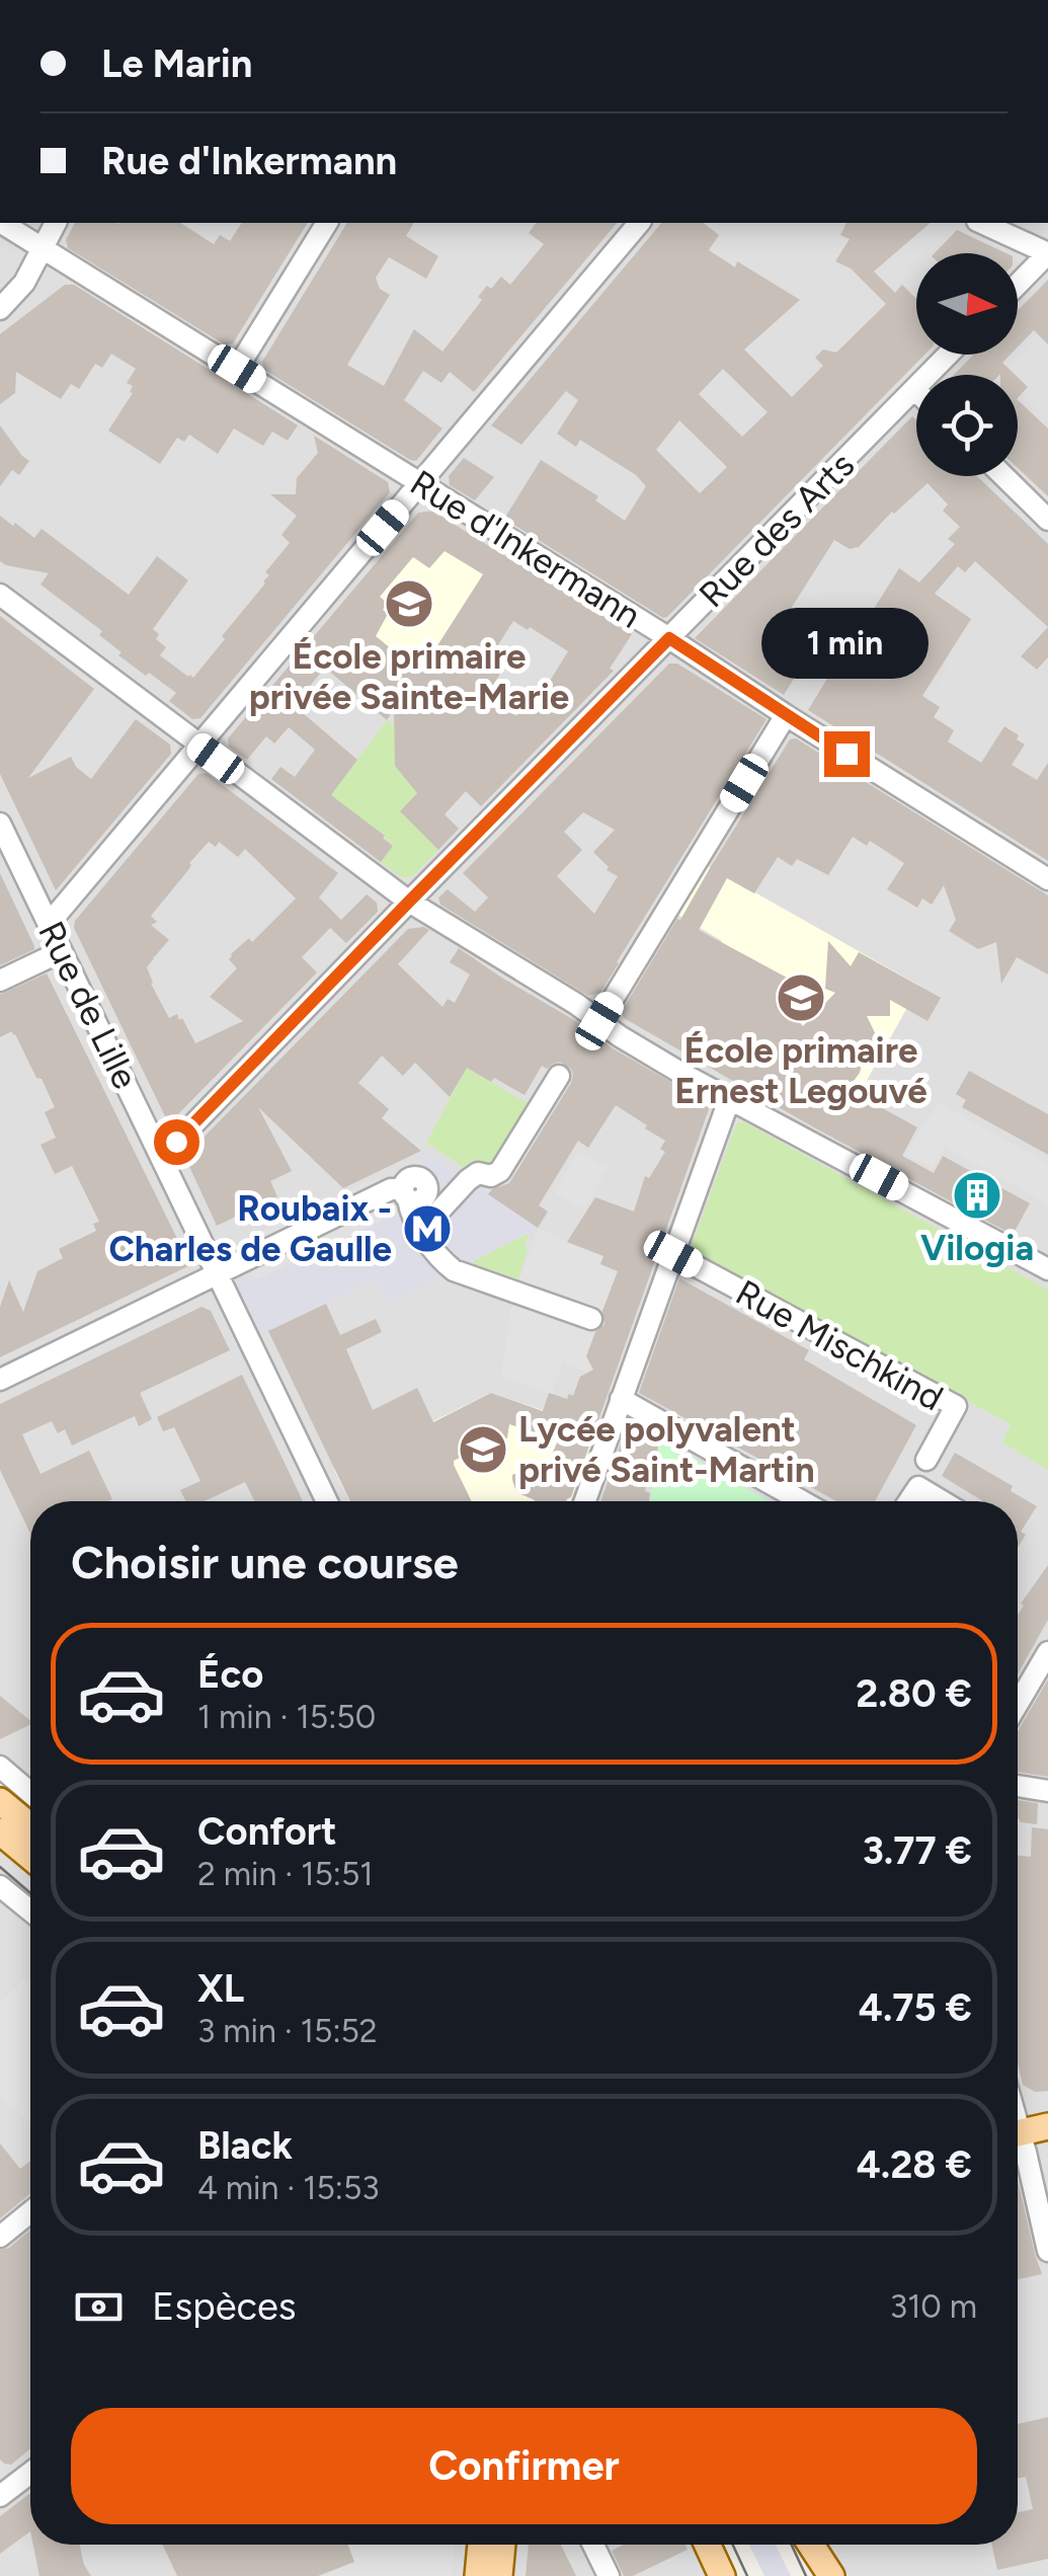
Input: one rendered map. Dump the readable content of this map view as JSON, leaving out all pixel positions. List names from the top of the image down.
{
  "streets": {
    "street": [
      "Rue des Arts",
      "Rue d'Inkermann",
      "Rue de Lille",
      "Rue Mischkind"
    ]
  },
  "crossings": [
    ["Rue des Arts", "Rue d'Inkermann"],
    ["Rue des Arts", "Rue de Lille"]
  ],
  "places": {
    "school or university": ["École primaire privée Sainte-Marie", "École primaire Ernest Legouvé", "Lycée polyvalent privé Saint-Martin"],
    "building": ["Vilogia"],
    "metro station": ["Roubaix - Charles de Gaulle"]
  },
  "north": "right",
  "page": {
    "banner": ["Le Marin", "Rue d'Inkermann"],
    "bubble": "1 min",
    "heading": "Choisir une course",
    "list": [
      {
        "name": "Éco",
        "note": "1 min · 15:50",
        "value": "2.80 €"
      },
      {
        "name": "Confort",
        "note": "2 min · 15:51",
        "value": "3.77 €"
      },
      {
        "name": "XL",
        "note": "3 min · 15:52",
        "value": "4.75 €"
      },
      {
        "name": "Black",
        "note": "4 min · 15:53",
        "value": "4.28 €"
      }
    ],
    "pay": ["Espèces", "310 m"],
    "buttons": "Confirmer"
  }
}
